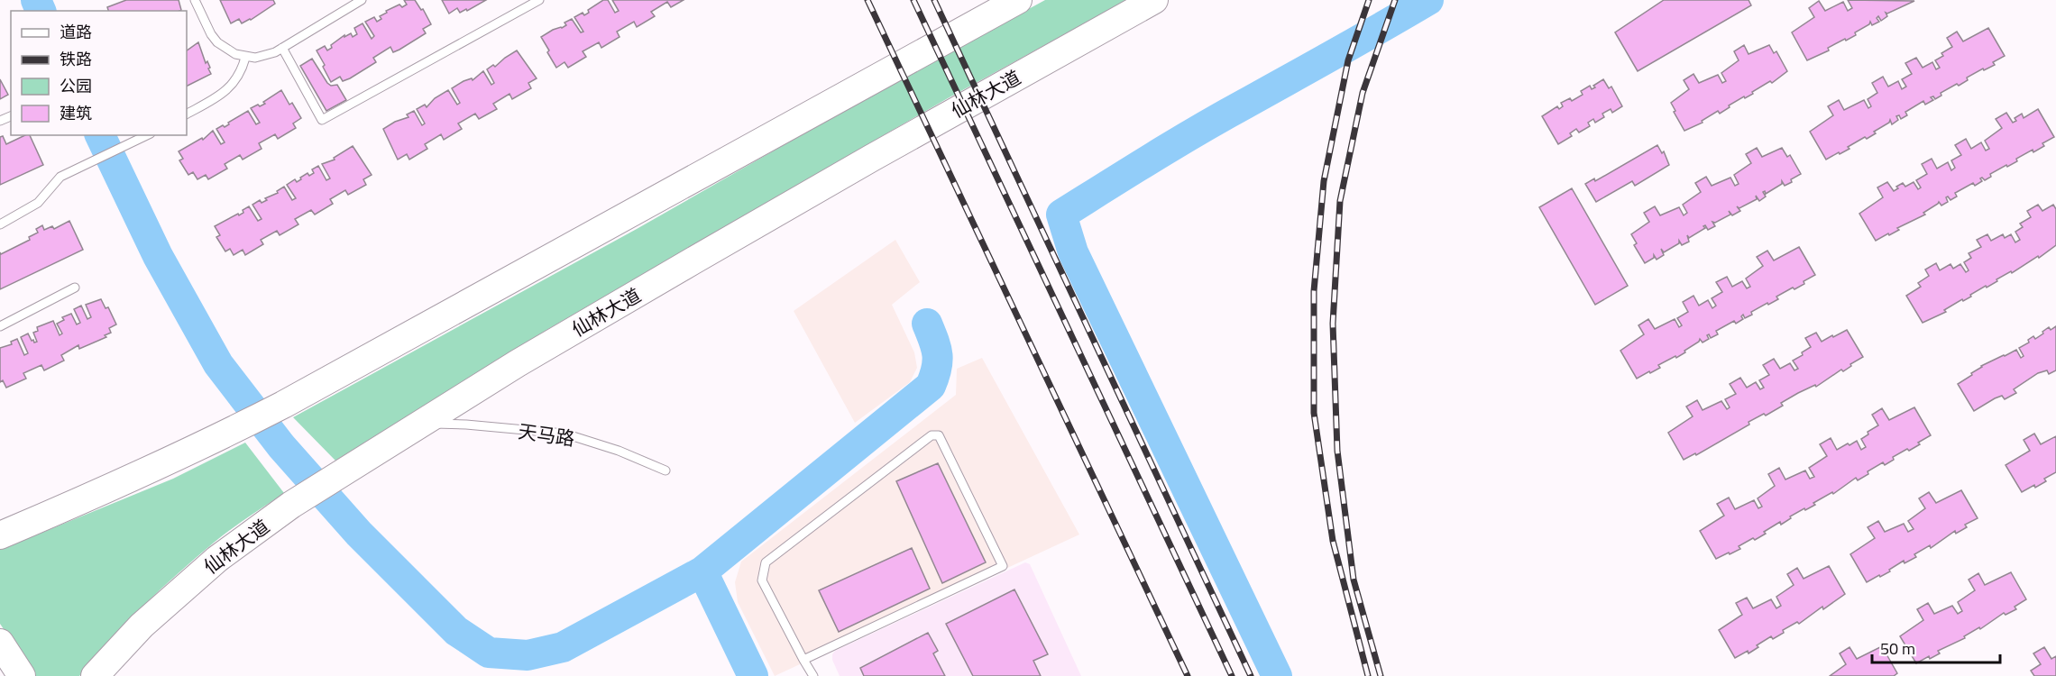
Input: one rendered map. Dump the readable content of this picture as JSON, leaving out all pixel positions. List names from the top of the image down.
{
  "streets": {
    "main road": ["仙林大道"],
    "lane": ["天马路"]
  },
  "crossings": [
    ["仙林大道", "天马路"]
  ],
  "legend": [
    "道路",
    "铁路",
    "公园",
    "建筑"
  ],
  "scale_bar": "50 m"
}
